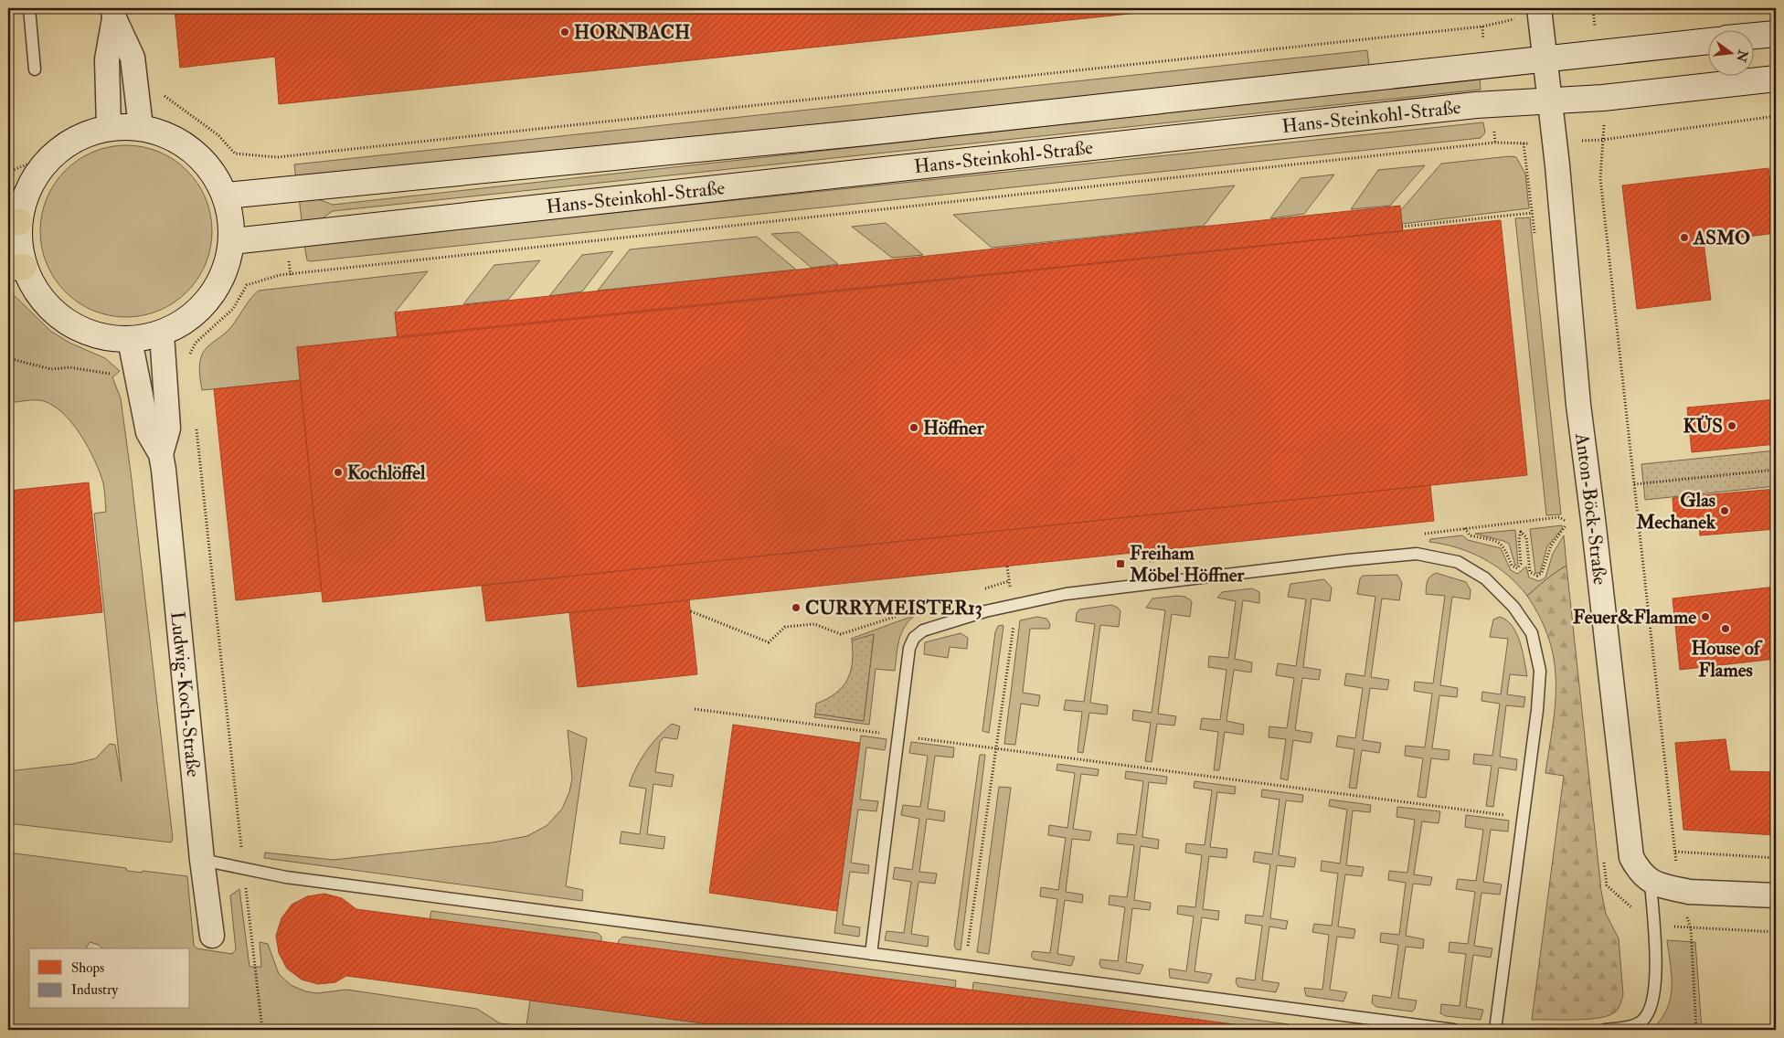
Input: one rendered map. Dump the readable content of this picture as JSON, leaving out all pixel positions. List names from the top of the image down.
{
  "streets": {
    "main road": ["Hans-Steinkohl-Straße"],
    "street": ["Anton-Böck-Straße", "Ludwig-Koch-Straße"]
  },
  "crossings": [
    ["Hans-Steinkohl-Straße", "Anton-Böck-Straße"]
  ],
  "places": {
    "other": [
      "HORNBACH",
      "ASMO",
      "KÜS",
      "Höffner",
      "Kochlöffel",
      "Glas Mechanek",
      "CURRYMEISTER13",
      "Feuer&Flamme",
      "House of Flames"
    ],
    "transit": ["Freiham Möbel Höffner"]
  },
  "legend": ["Shops", "Industry"],
  "north": "right"
}
